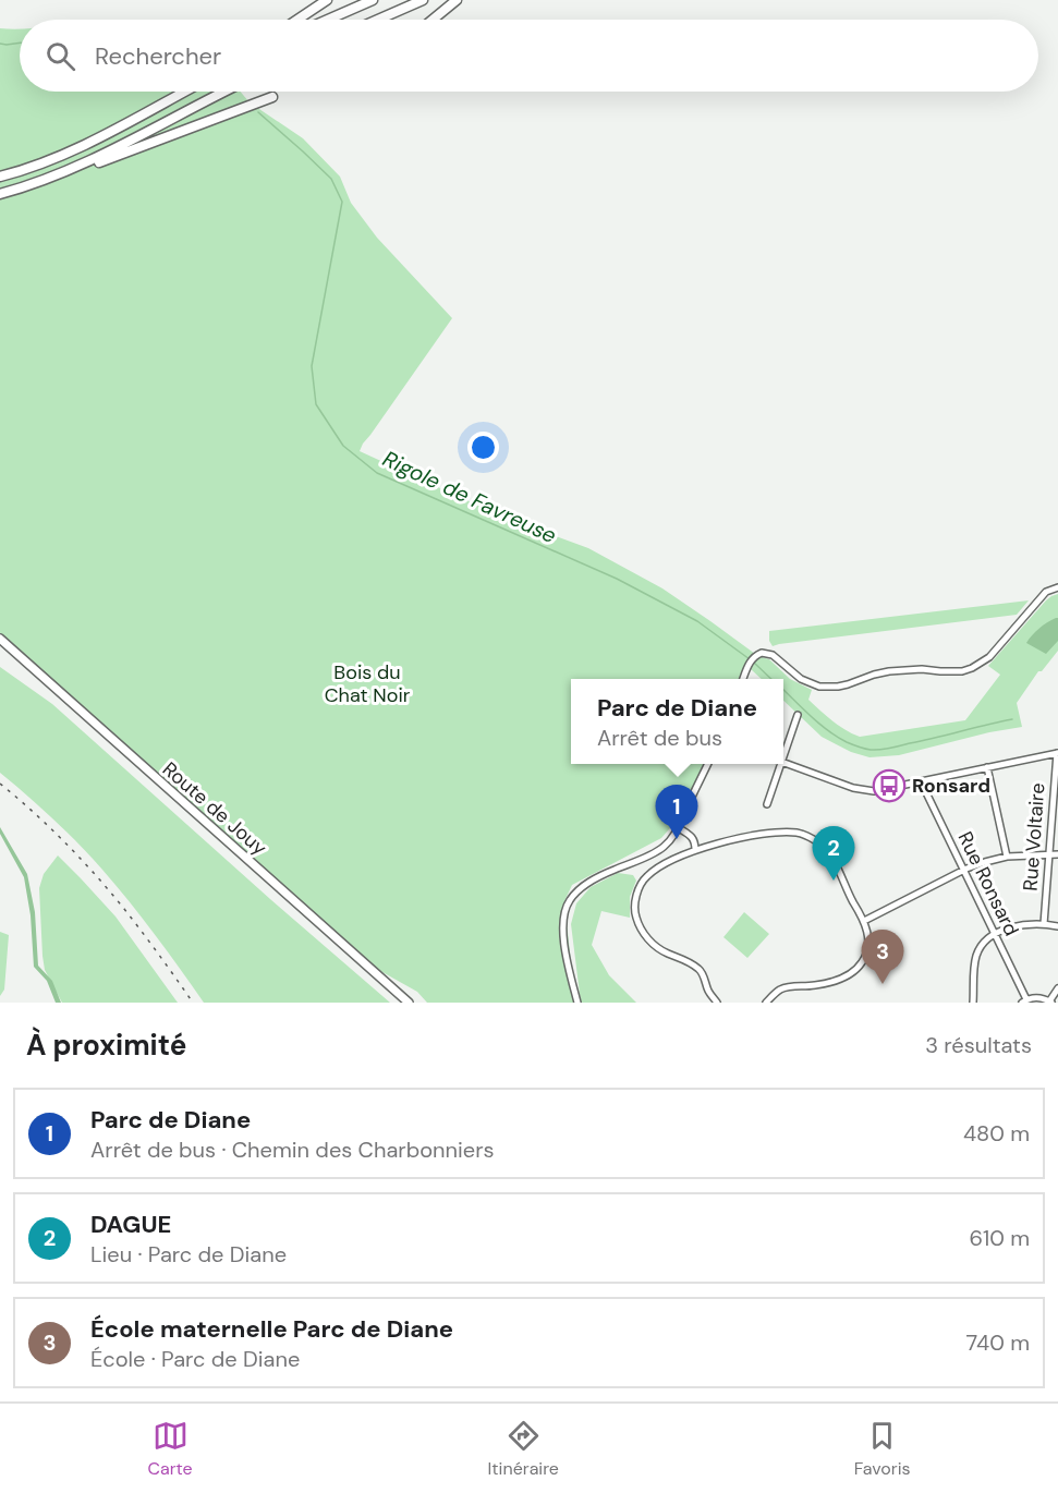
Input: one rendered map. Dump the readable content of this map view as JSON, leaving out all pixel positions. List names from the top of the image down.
{
  "streets": {
    "main road": ["Route de Jouy"],
    "street": ["Rue Voltaire", "Rue Ronsard"]
  },
  "water": ["Rigole de Favreuse"],
  "parks": ["Bois du Chat Noir"],
  "places": {
    "bus stop": ["Ronsard"]
  },
  "page": {
    "search": "Rechercher",
    "popup": ["Parc de Diane", "Arrêt de bus"],
    "pins": ["1", "2", "3"],
    "heading": ["À proximité", "3 résultats"],
    "list": [
      {
        "mark": "1",
        "name": "Parc de Diane",
        "note": "Arrêt de bus · Chemin des Charbonniers",
        "value": "480 m"
      },
      {
        "mark": "2",
        "name": "DAGUE",
        "note": "Lieu · Parc de Diane",
        "value": "610 m"
      },
      {
        "mark": "3",
        "name": "École maternelle Parc de Diane",
        "note": "École · Parc de Diane",
        "value": "740 m"
      }
    ],
    "nav": ["Carte", "Itinéraire", "Favoris"]
  }
}
